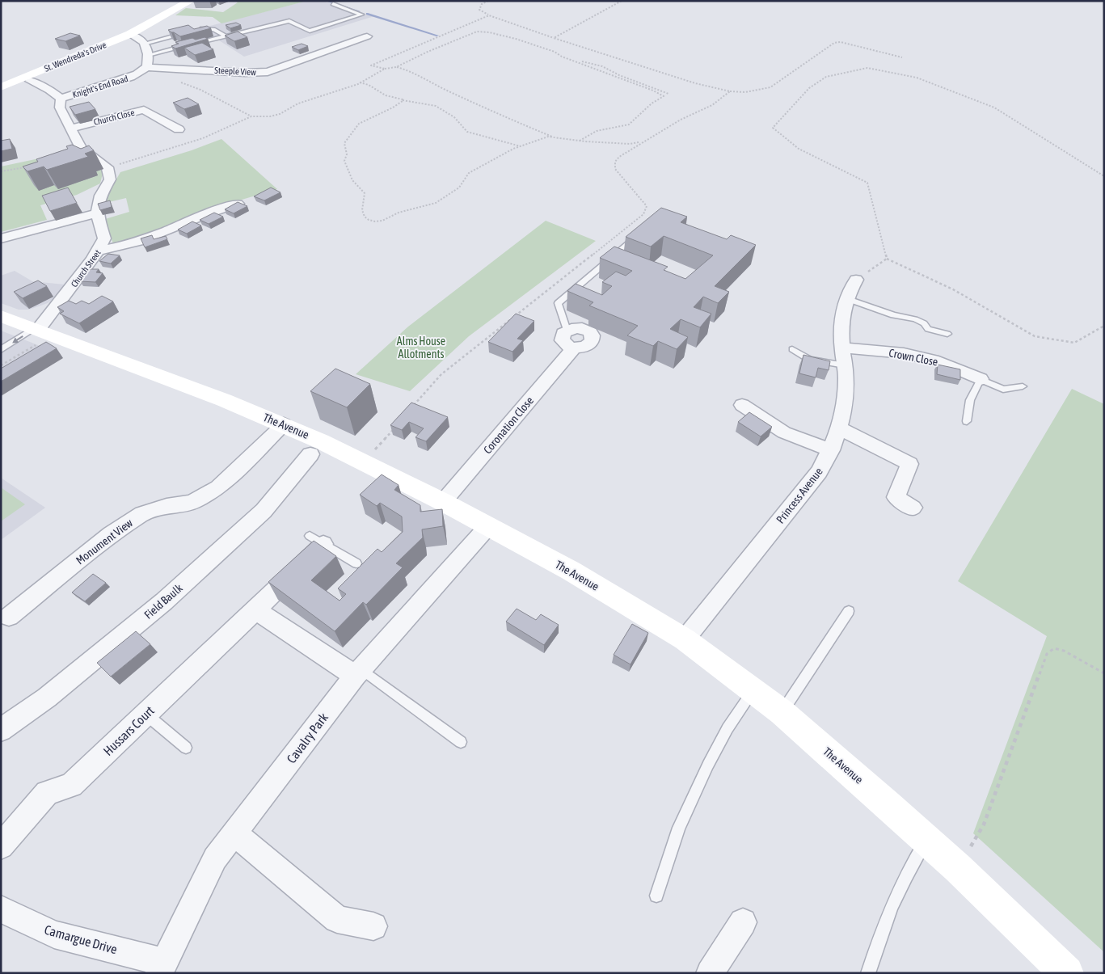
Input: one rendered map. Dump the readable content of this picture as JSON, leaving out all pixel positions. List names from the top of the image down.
{
  "streets": {
    "main road": ["St. Wendreda's Drive", "The Avenue"],
    "street": [
      "Steeple View",
      "Knight's End Road",
      "Church Close",
      "Church Street",
      "Crown Close",
      "Coronation Close",
      "Princess Avenue",
      "Monument View",
      "Field Baulk",
      "Hussars Court",
      "Cavalry Park",
      "Camargue Drive"
    ]
  },
  "crossings": [
    ["Steeple View", "Knight's End Road"],
    ["Church Street", "The Avenue"],
    ["Crown Close", "Princess Avenue"],
    ["Coronation Close", "The Avenue"],
    ["The Avenue", "Princess Avenue"],
    ["The Avenue", "Monument View"],
    ["The Avenue", "Cavalry Park"],
    ["Cavalry Park", "Camargue Drive"]
  ],
  "parks": ["Alms House Allotments"]
}
